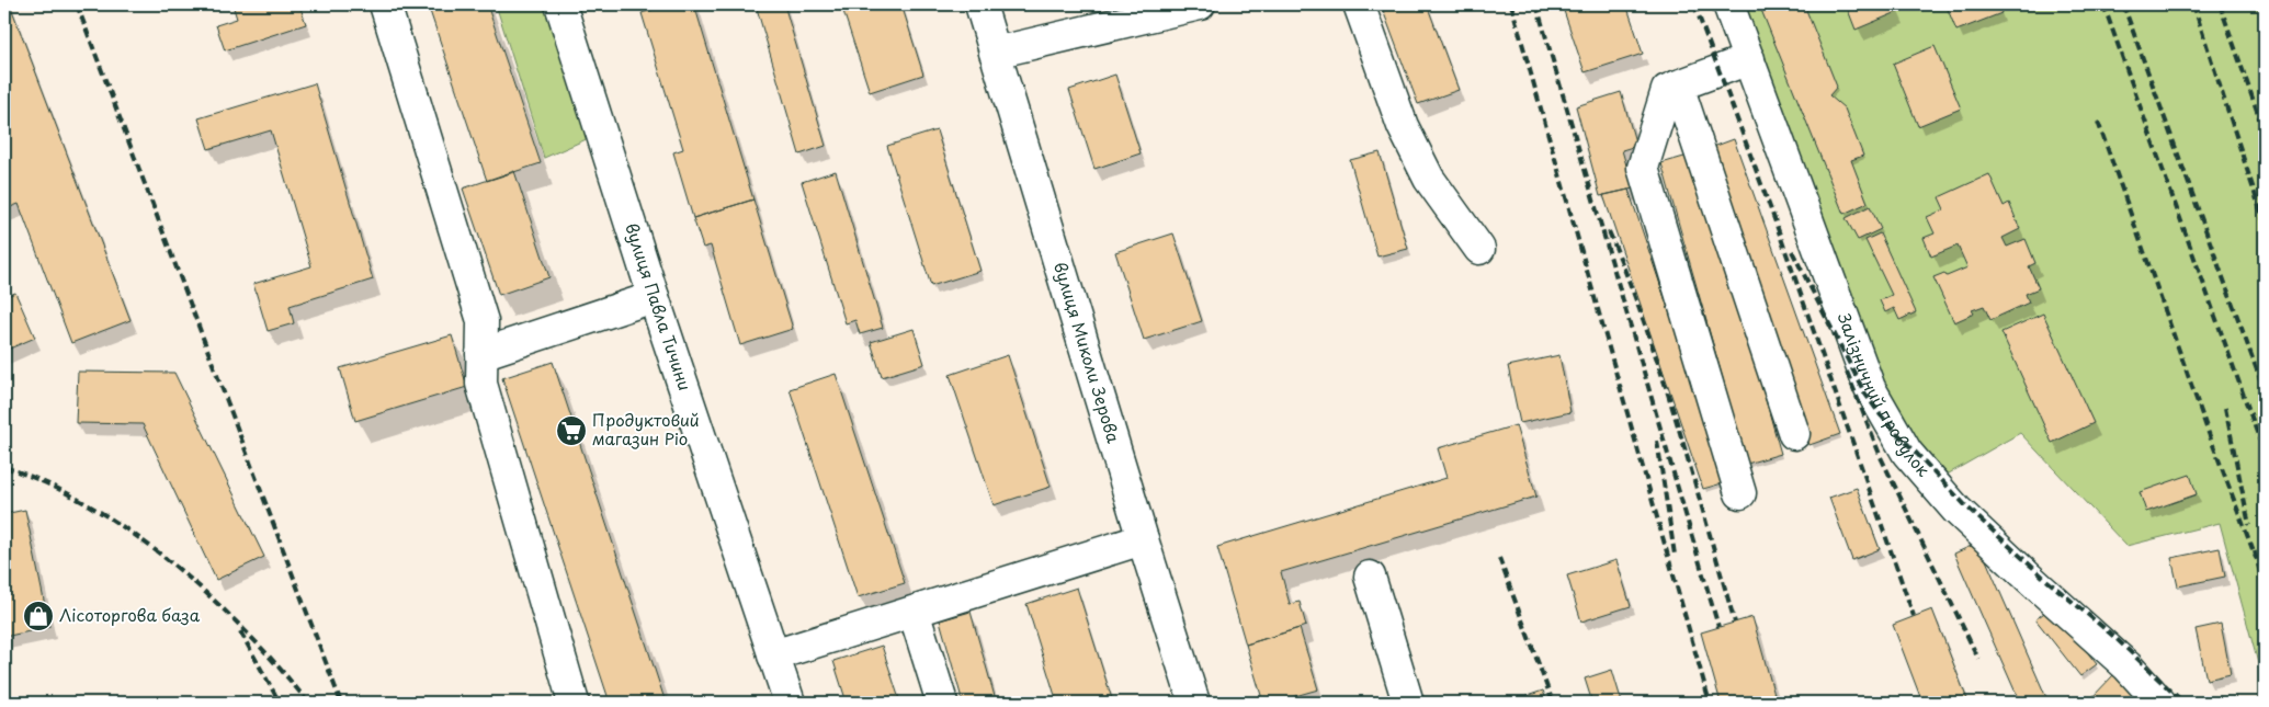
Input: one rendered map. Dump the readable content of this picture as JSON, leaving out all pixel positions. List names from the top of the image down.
{
  "streets": {
    "street": ["вулиця Павла Тичини", "вулиця Миколи Зерова", "Залізничний провулок"]
  },
  "places": {
    "supermarket": ["Продуктовий магазин Ріо"],
    "shop": ["Лісоторгова база"]
  }
}
